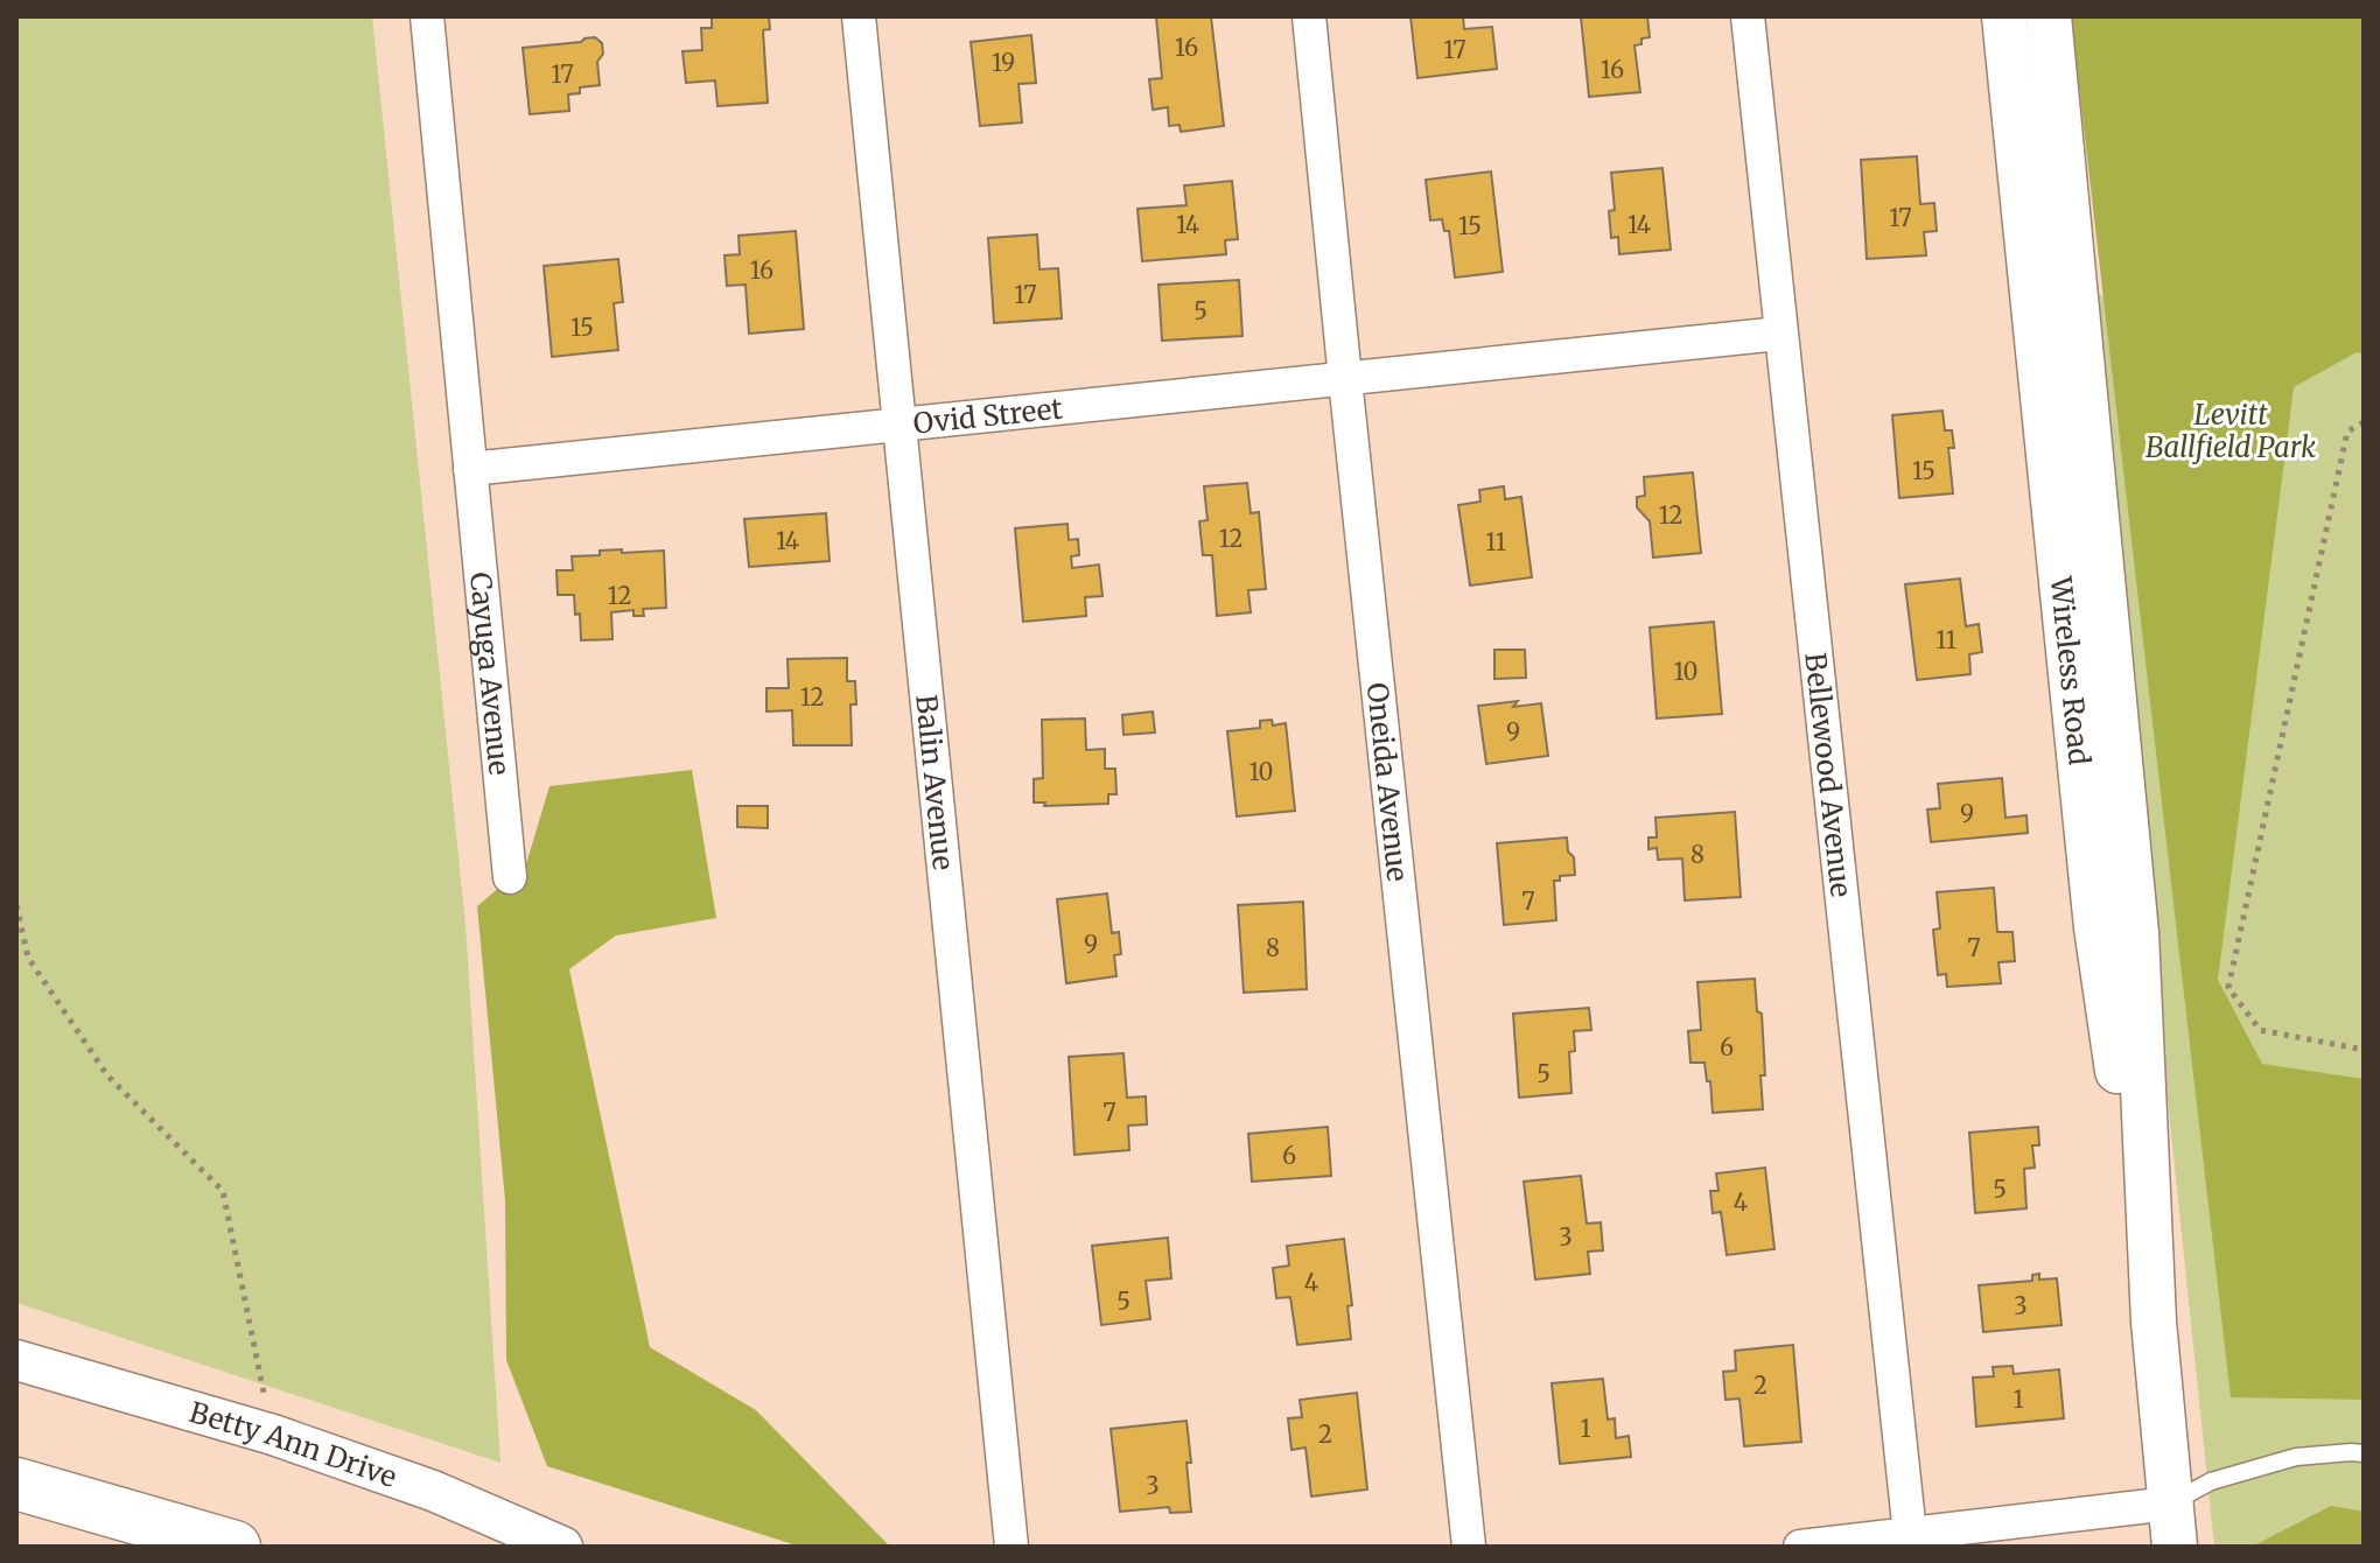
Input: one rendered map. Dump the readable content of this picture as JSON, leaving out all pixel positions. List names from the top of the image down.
{
  "streets": {
    "main road": ["Wireless Road"],
    "street": [
      "Ovid Street",
      "Cayuga Avenue",
      "Bellewood Avenue",
      "Balin Avenue",
      "Oneida Avenue",
      "Betty Ann Drive"
    ]
  },
  "crossings": [
    ["Ovid Street", "Cayuga Avenue"],
    ["Ovid Street", "Bellewood Avenue"],
    ["Ovid Street", "Balin Avenue"],
    ["Ovid Street", "Oneida Avenue"]
  ],
  "parks": ["Levitt Ballfield Park"],
  "house_numbers": [
    "16",
    "17",
    "19",
    "16",
    "17",
    "17",
    "14",
    "14",
    "15",
    "16",
    "17",
    "5",
    "15",
    "15",
    "12",
    "12",
    "14",
    "11",
    "12",
    "11",
    "10",
    "12",
    "9",
    "10",
    "9",
    "8",
    "7",
    "9",
    "8",
    "7",
    "6",
    "5",
    "7",
    "6",
    "5",
    "4",
    "3",
    "4",
    "5",
    "3",
    "2",
    "1",
    "1",
    "2",
    "3"
  ]
}
